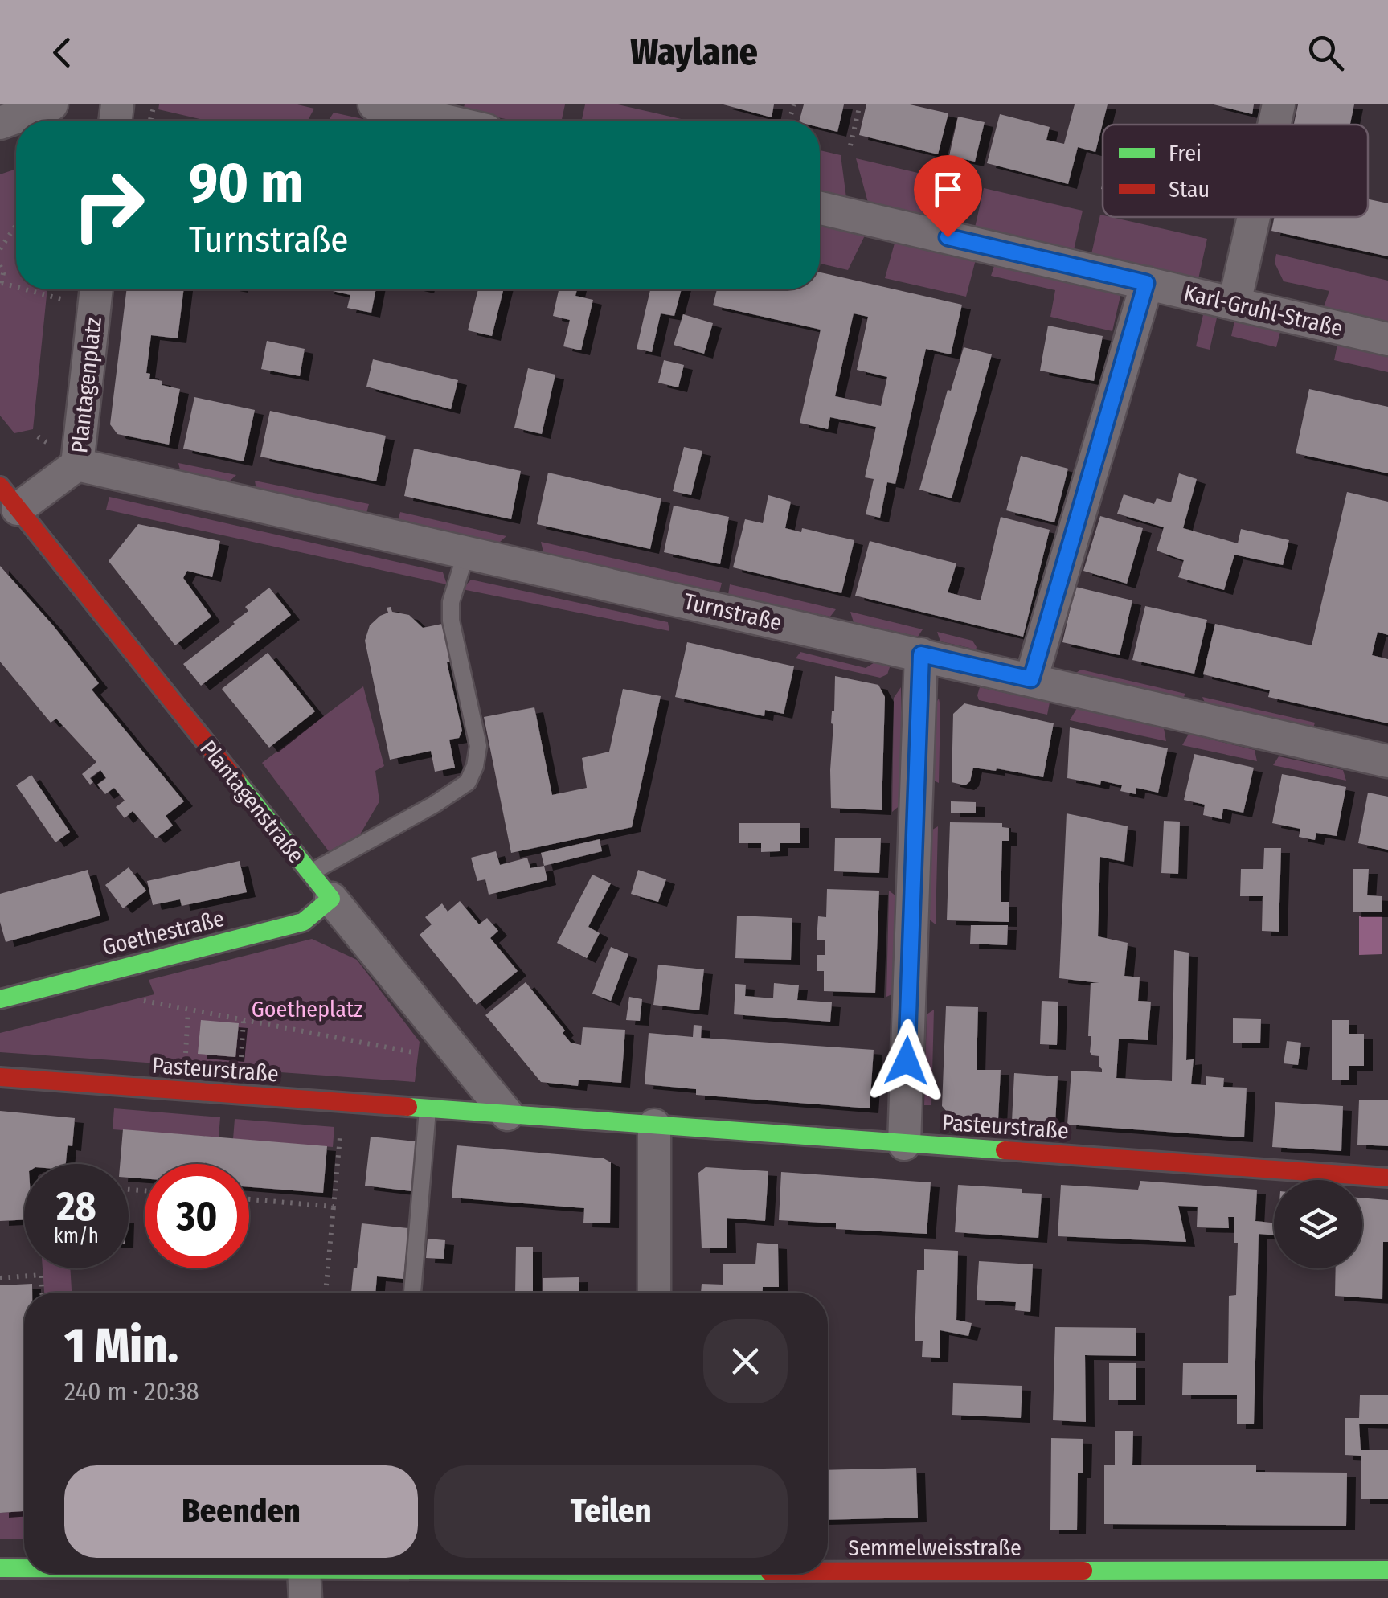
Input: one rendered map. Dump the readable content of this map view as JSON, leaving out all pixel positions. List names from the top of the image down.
{
  "streets": {
    "street": [
      "Karl-Gruhl-Straße",
      "Plantagenplatz",
      "Turnstraße",
      "Plantagenstraße",
      "Goethestraße",
      "Pasteurstraße",
      "Semmelweisstraße"
    ]
  },
  "crossings": [
    ["Plantagenplatz", "Turnstraße"],
    ["Plantagenplatz", "Plantagenstraße"],
    ["Plantagenstraße", "Goethestraße"],
    ["Plantagenstraße", "Pasteurstraße"]
  ],
  "parks": ["Goetheplatz"],
  "legend": ["Frei", "Stau"],
  "page": {
    "header": "Waylane",
    "turn": ["90 m", "Turnstraße"],
    "speed": "28 km/h",
    "limit": "30",
    "heading": ["1 Min.", "240 m · 20:38"],
    "buttons": ["Beenden", "Teilen"]
  }
}
